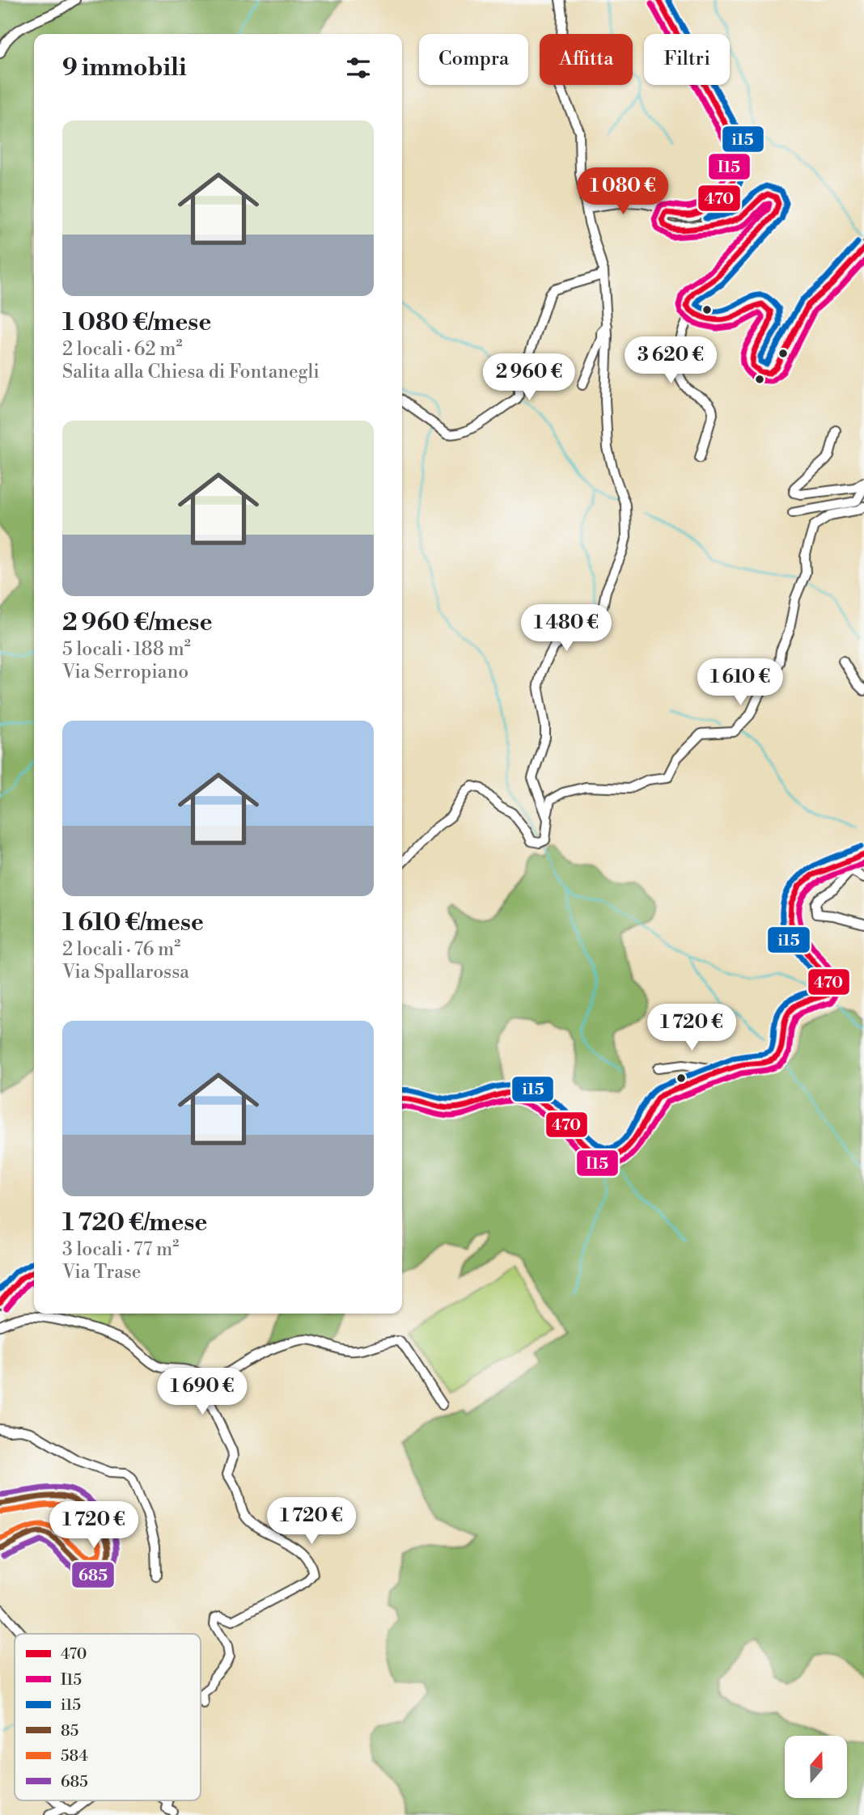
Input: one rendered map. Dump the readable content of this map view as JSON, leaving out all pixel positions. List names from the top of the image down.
{
  "lines": [
    "transit line 470",
    "transit line i15",
    "transit line I15",
    "transit line 685",
    "transit line 85",
    "transit line 584"
  ],
  "legend": [
    "470",
    "I15",
    "i15",
    "85",
    "584",
    "685"
  ],
  "north": "top",
  "page": {
    "chip": ["Compra", "Affitta", "Filtri"],
    "heading": "9 immobili",
    "list": [
      {
        "name": "1 080 €/mese",
        "note": "2 locali · 62 m² · Salita alla Chiesa di Fontanegli"
      },
      {
        "name": "2 960 €/mese",
        "note": "5 locali · 188 m² · Via Serropiano"
      },
      {
        "name": "1 610 €/mese",
        "note": "2 locali · 76 m² · Via Spallarossa"
      },
      {
        "name": "1 720 €/mese",
        "note": "3 locali · 77 m² · Via Trase"
      }
    ],
    "price": [
      "1 080 €",
      "3 620 €",
      "2 960 €",
      "1 480 €",
      "1 610 €",
      "1 720 €",
      "1 690 €",
      "1 720 €",
      "1 720 €"
    ]
  }
}
